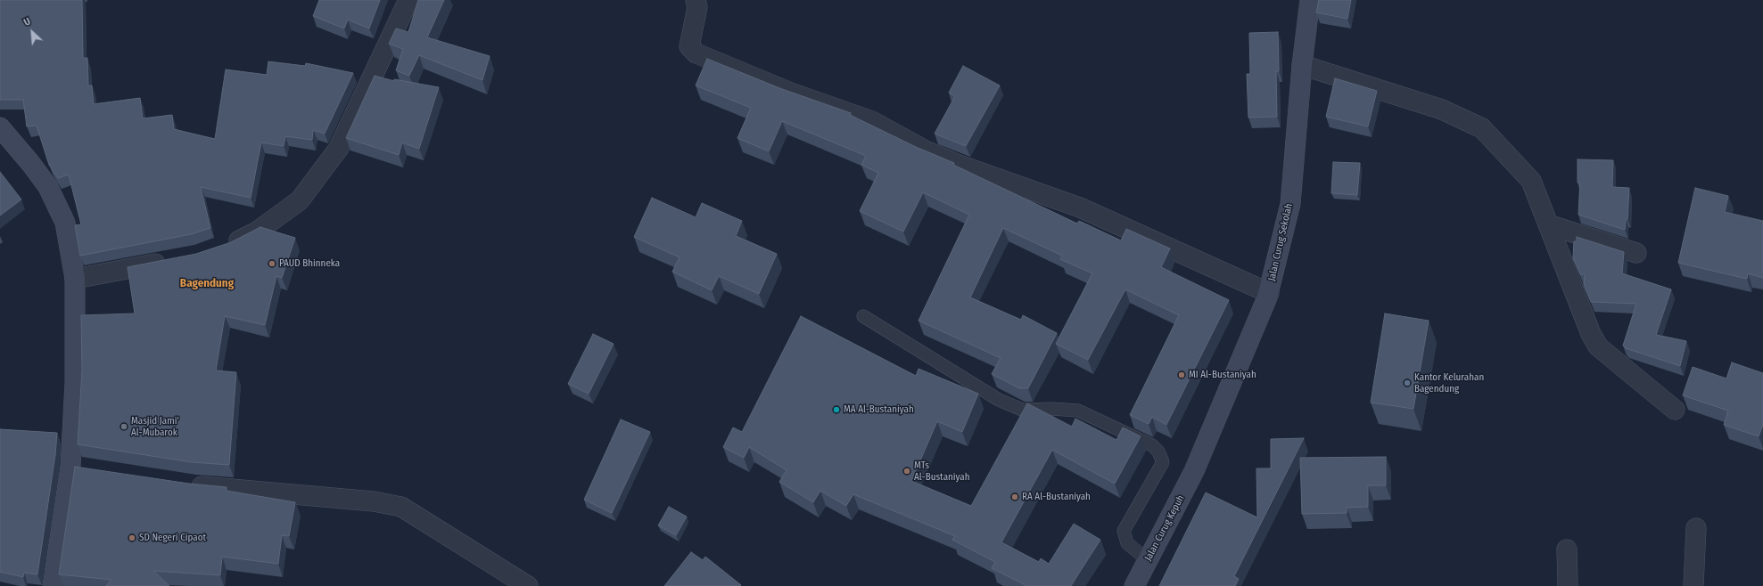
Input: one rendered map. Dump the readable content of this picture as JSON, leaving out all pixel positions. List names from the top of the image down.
{
  "streets": {
    "street": ["Jalan Curug Sekolah", "Jalan Curug Kepuh"]
  },
  "crossings": [
    ["Jalan Curug Sekolah", "Jalan Curug Kepuh"]
  ],
  "districts": ["Bagendung"],
  "places": [
    "PAUD Bhinneka",
    "MI Al-Bustaniyah",
    "Kantor Kelurahan Bagendung",
    "MA Al-Bustaniyah",
    "Masjid Jami' Al-Mubarok",
    "MTs Al-Bustaniyah",
    "RA Al-Bustaniyah",
    "SD Negeri Cipaot"
  ],
  "north": "top left"
}
